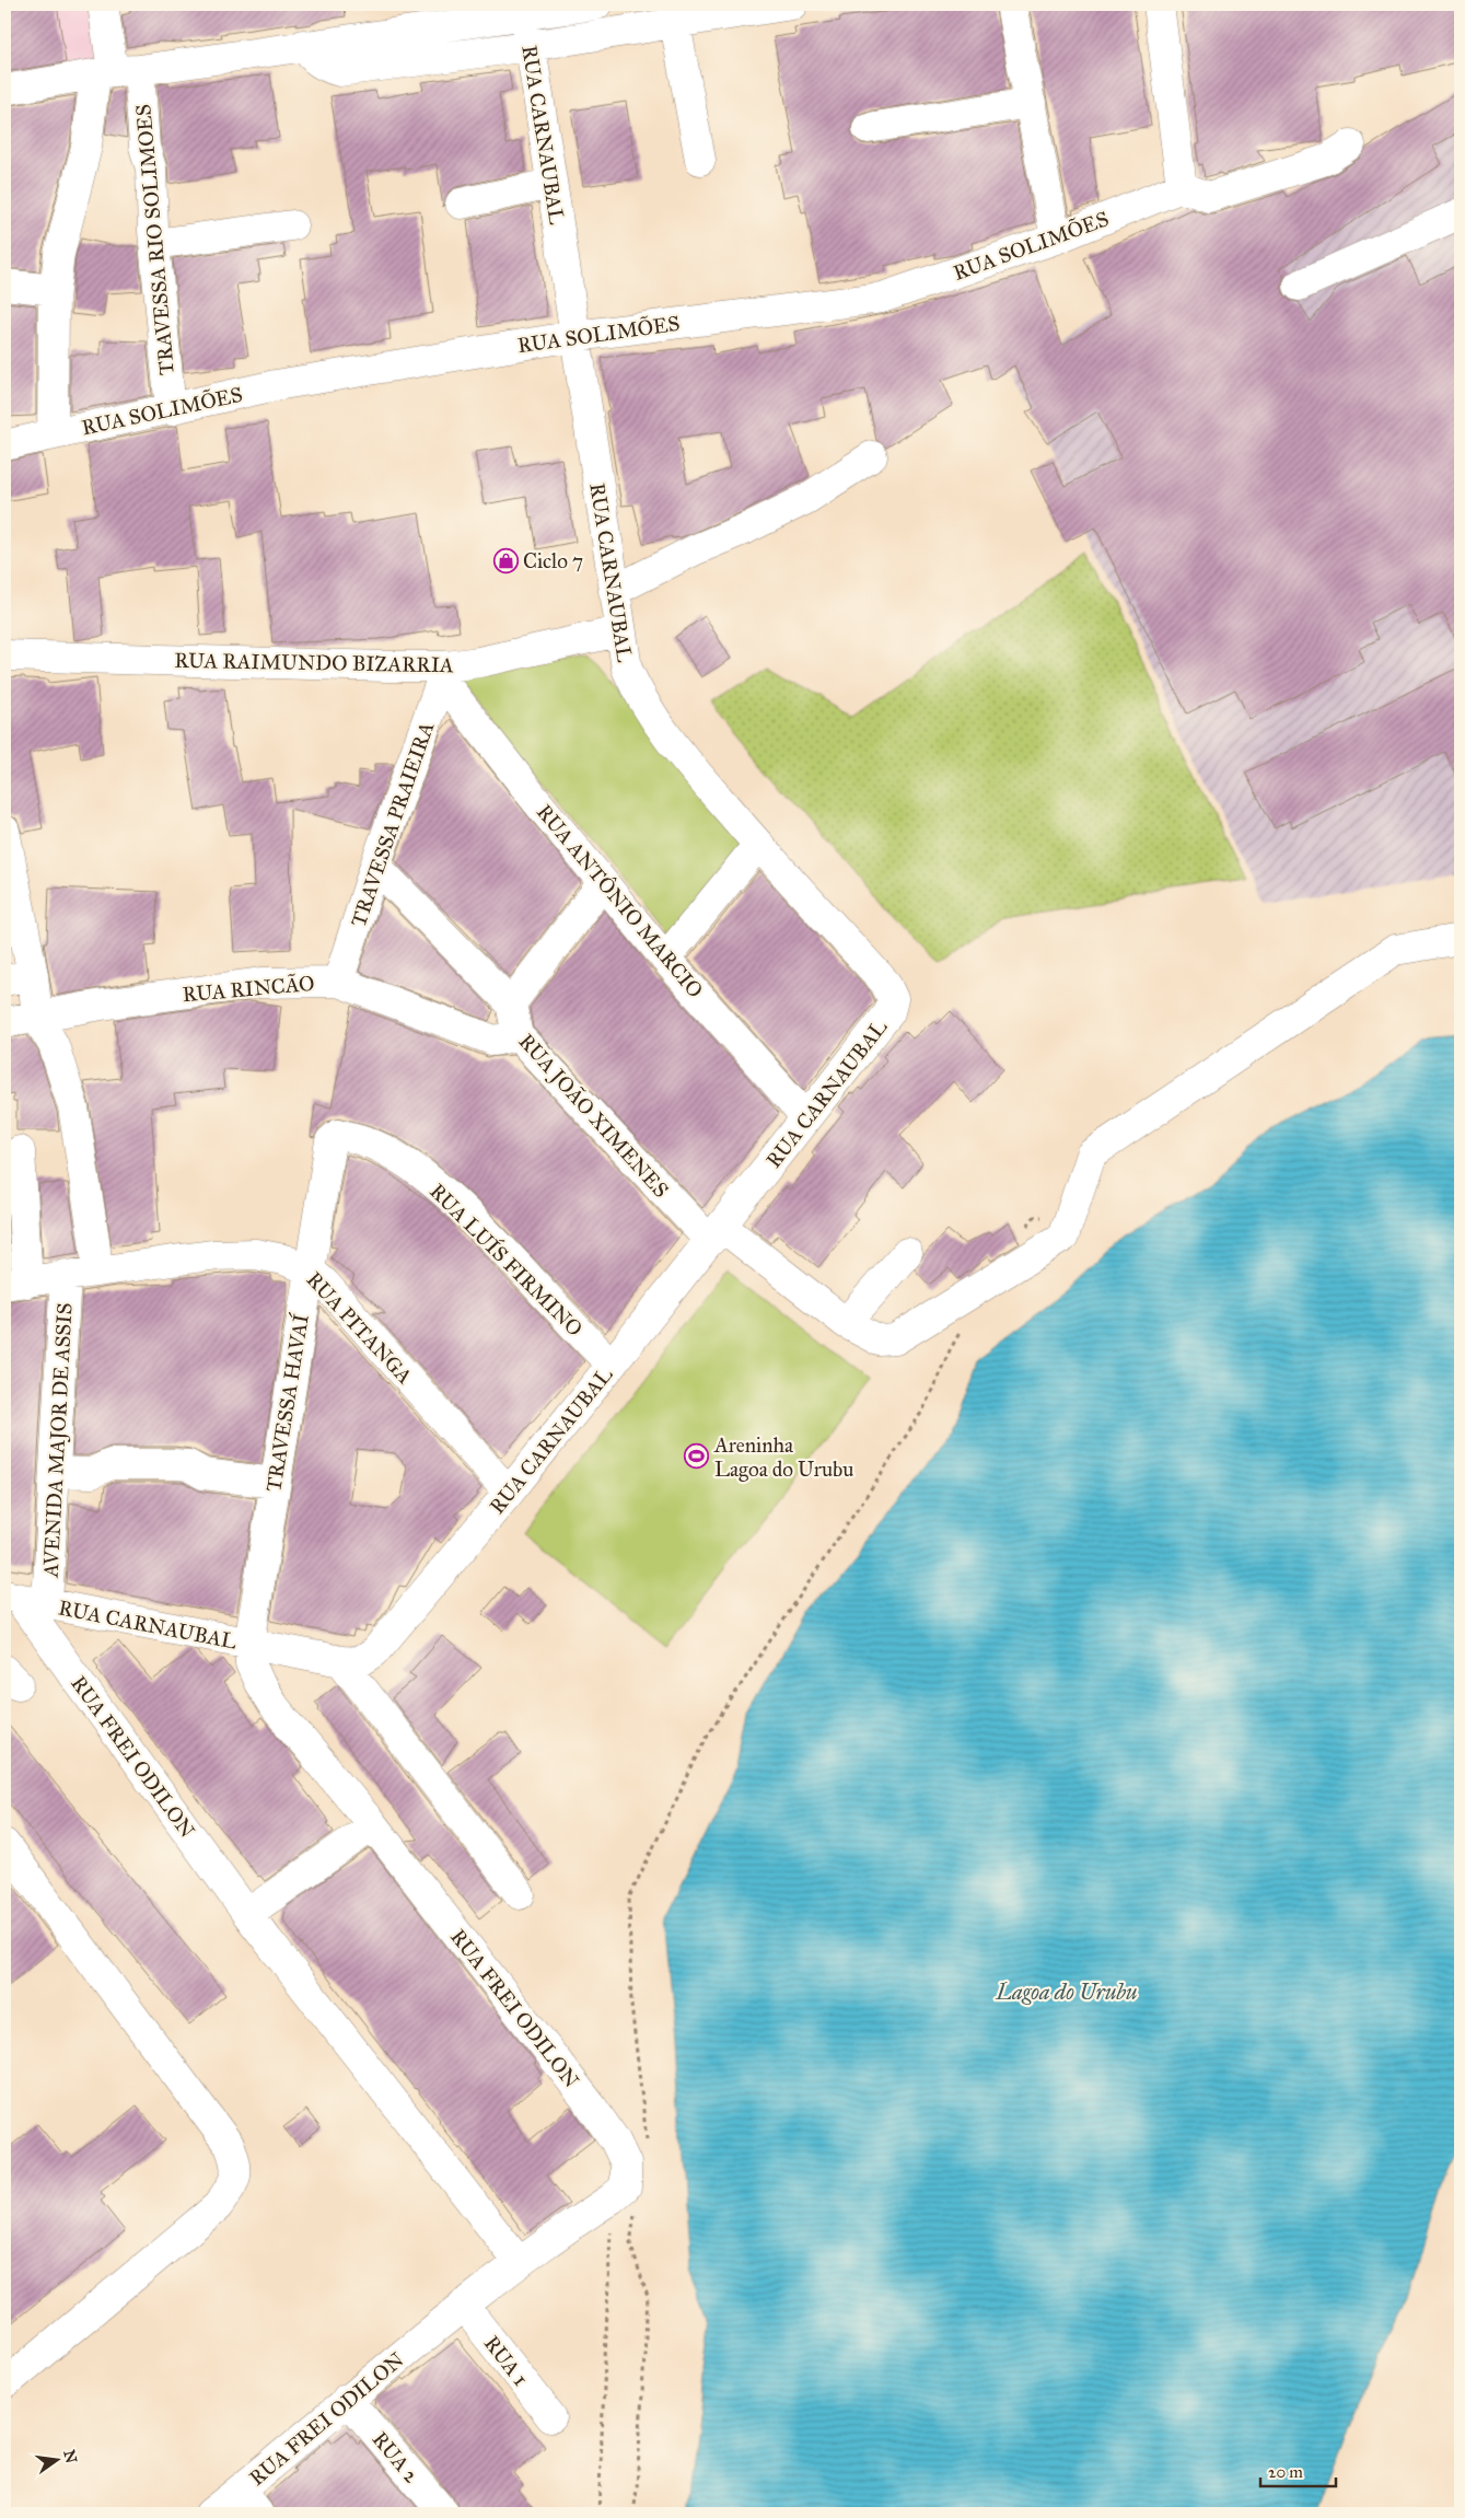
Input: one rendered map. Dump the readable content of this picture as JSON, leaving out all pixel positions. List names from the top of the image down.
{
  "streets": {
    "street": [
      "RUA CARNAUBAL",
      "TRAVESSA RIO SOLIMOES",
      "RUA SOLIMÕES",
      "RUA RAIMUNDO BIZARRIA",
      "TRAVESSA PRAIEIRA",
      "RUA ANTÔNIO MARCIO",
      "RUA RINCÃO",
      "RUA JOÃO XIMENES",
      "RUA LUÍS FIRMINO",
      "RUA PITANGA",
      "TRAVESSA HAVAÍ",
      "AVENIDA MAJOR DE ASSIS",
      "RUA FREI ODILON",
      "RUA 1",
      "RUA 2"
    ]
  },
  "crossings": [
    ["RUA CARNAUBAL", "RUA SOLIMÕES"],
    ["RUA CARNAUBAL", "RUA RAIMUNDO BIZARRIA"],
    ["RUA CARNAUBAL", "RUA ANTÔNIO MARCIO"],
    ["RUA CARNAUBAL", "RUA JOÃO XIMENES"],
    ["RUA CARNAUBAL", "RUA LUÍS FIRMINO"],
    ["RUA CARNAUBAL", "RUA PITANGA"],
    ["RUA CARNAUBAL", "TRAVESSA HAVAÍ"],
    ["RUA CARNAUBAL", "AVENIDA MAJOR DE ASSIS"],
    ["RUA CARNAUBAL", "RUA FREI ODILON"],
    ["TRAVESSA RIO SOLIMOES", "RUA SOLIMÕES"],
    ["RUA RAIMUNDO BIZARRIA", "TRAVESSA PRAIEIRA"],
    ["RUA RAIMUNDO BIZARRIA", "RUA ANTÔNIO MARCIO"],
    ["TRAVESSA PRAIEIRA", "RUA ANTÔNIO MARCIO"],
    ["TRAVESSA PRAIEIRA", "RUA RINCÃO"],
    ["RUA RINCÃO", "RUA JOÃO XIMENES"],
    ["RUA LUÍS FIRMINO", "TRAVESSA HAVAÍ"],
    ["RUA PITANGA", "TRAVESSA HAVAÍ"],
    ["RUA PITANGA", "AVENIDA MAJOR DE ASSIS"],
    ["TRAVESSA HAVAÍ", "RUA FREI ODILON"],
    ["AVENIDA MAJOR DE ASSIS", "RUA FREI ODILON"],
    ["RUA FREI ODILON", "RUA 1"],
    ["RUA FREI ODILON", "RUA 2"]
  ],
  "water": ["Lagoa do Urubu"],
  "places": {
    "shop": ["Ciclo 7"],
    "sports": ["Areninha Lagoa do Urubu"]
  },
  "scale_bar": "20 m",
  "north": "right"
}
